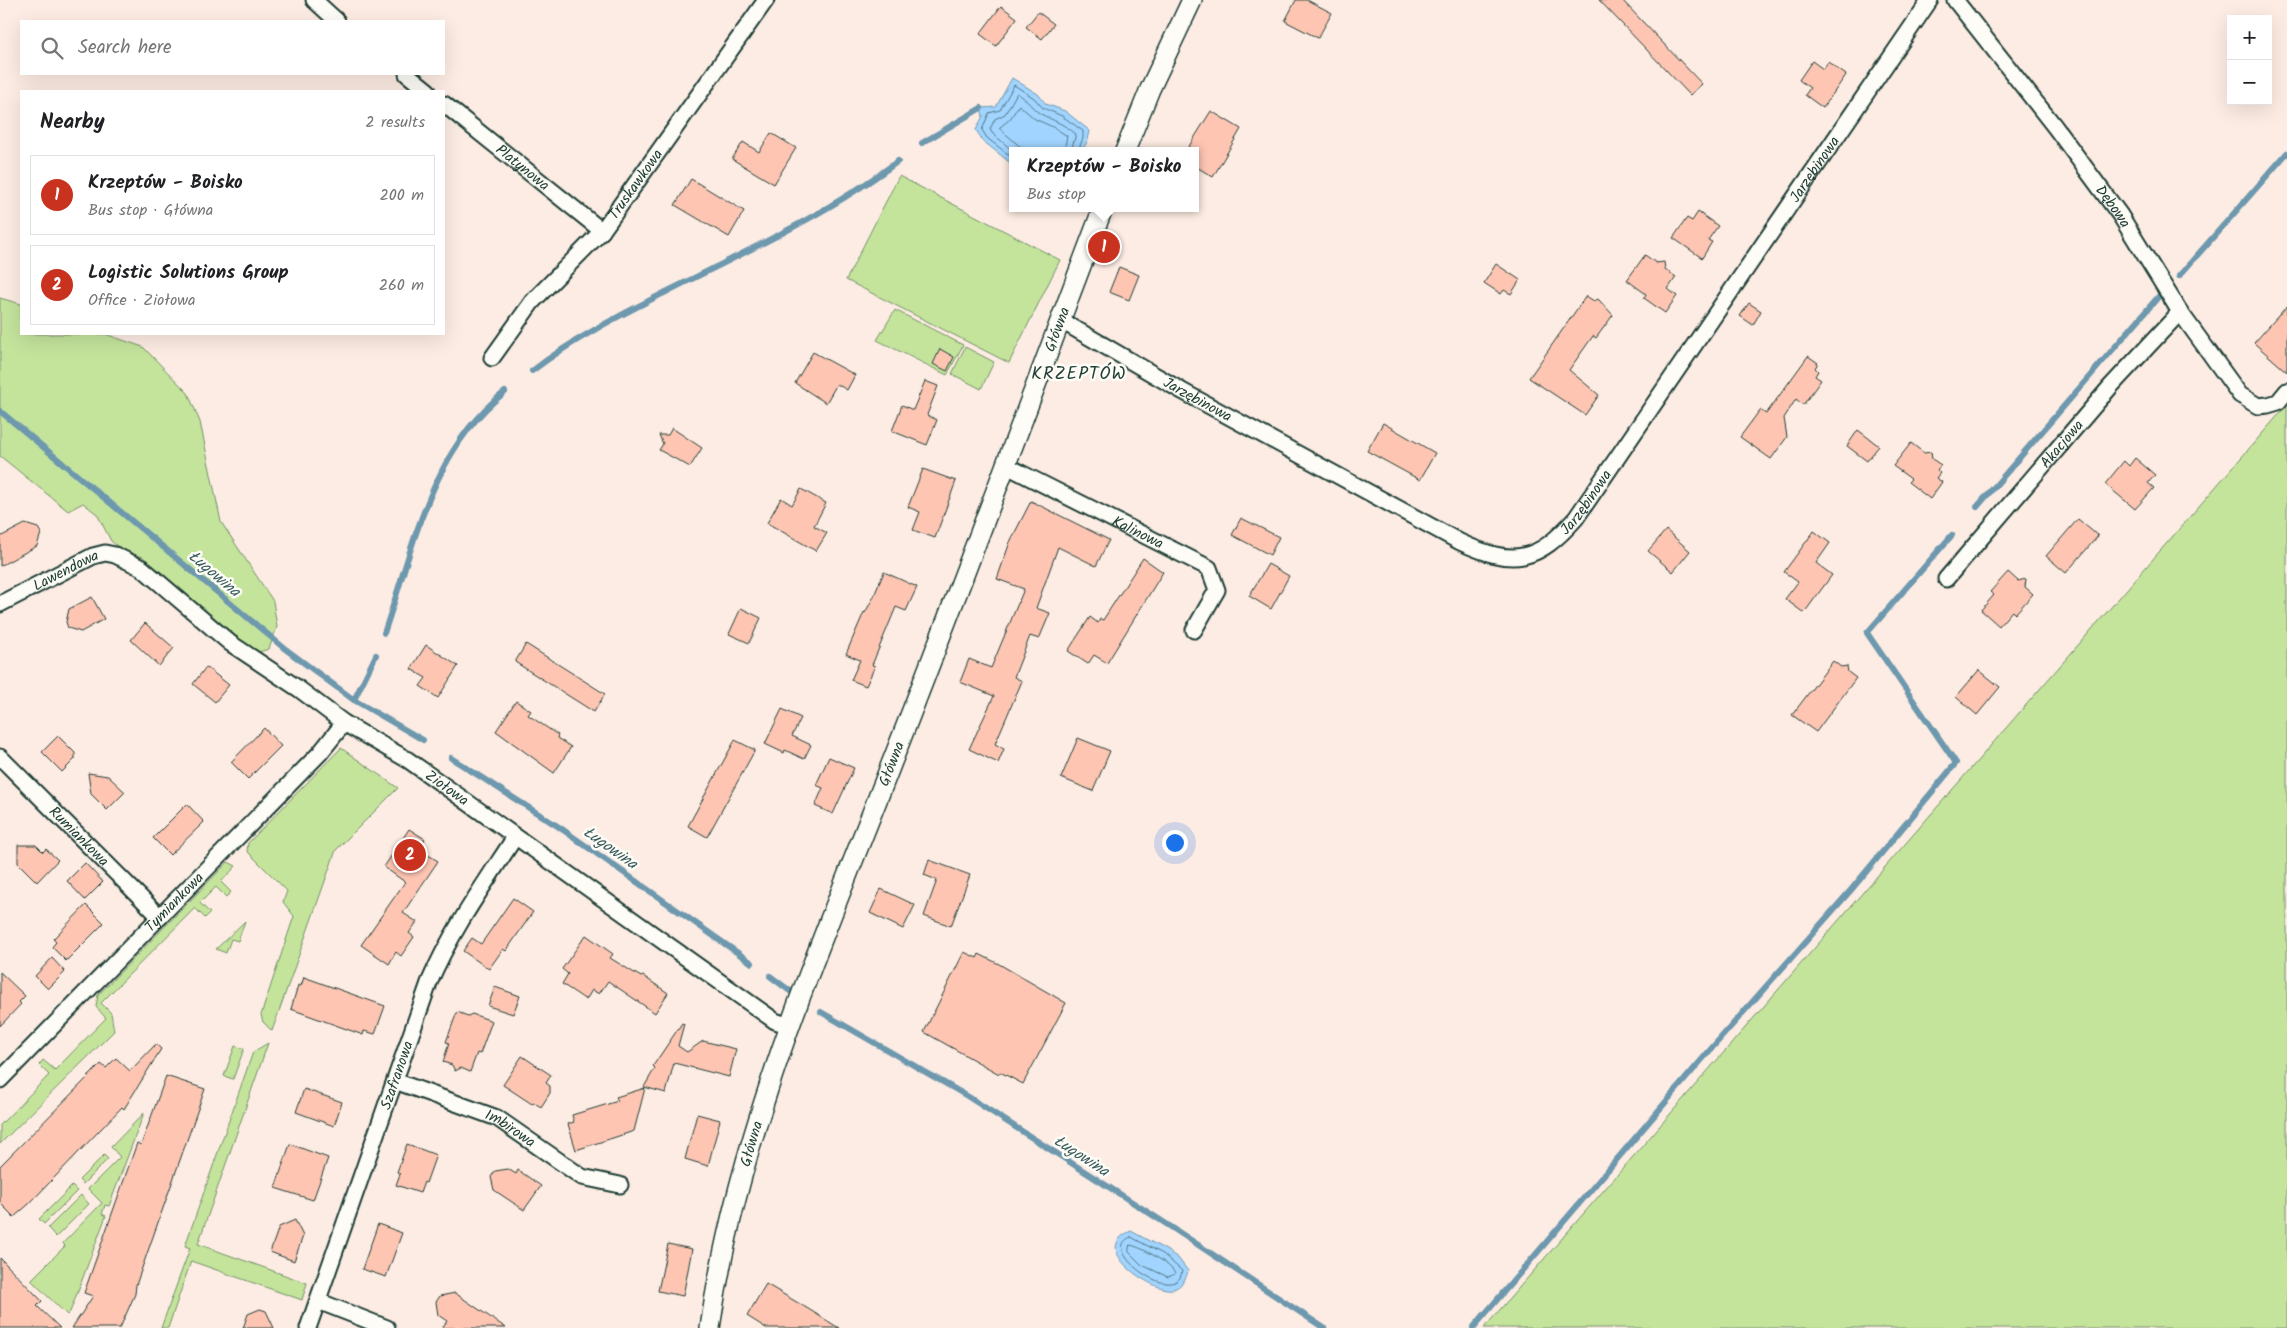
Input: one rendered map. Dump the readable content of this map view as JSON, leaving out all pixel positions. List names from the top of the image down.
{
  "streets": {
    "street": [
      "Platynowa",
      "Jarzębinowa",
      "Truskawkowa",
      "Dębowa",
      "Główna",
      "Akacjowa",
      "Kalinowa",
      "Lawendowa",
      "Ziołowa",
      "Rumiankowa",
      "Tymiankowa",
      "Szafranowa",
      "Imbirowa"
    ]
  },
  "crossings": [
    ["Platynowa", "Truskawkowa"],
    ["Jarzębinowa", "Główna"],
    ["Dębowa", "Akacjowa"],
    ["Główna", "Kalinowa"],
    ["Główna", "Ziołowa"],
    ["Lawendowa", "Ziołowa"],
    ["Ziołowa", "Tymiankowa"],
    ["Ziołowa", "Szafranowa"],
    ["Rumiankowa", "Tymiankowa"],
    ["Szafranowa", "Imbirowa"]
  ],
  "districts": ["KRZEPTÓW"],
  "water": ["Ługowina"],
  "page": {
    "map_buttons": ["+", "−"],
    "search": "Search here",
    "heading": ["Nearby", "2 results"],
    "popup": ["Krzeptów - Boisko", "Bus stop"],
    "list": [
      {
        "mark": "1",
        "name": "Krzeptów - Boisko",
        "note": "Bus stop · Główna",
        "value": "200 m"
      },
      {
        "mark": "2",
        "name": "Logistic Solutions Group",
        "note": "Office · Ziołowa",
        "value": "260 m"
      }
    ],
    "pins": ["1", "2"]
  }
}
